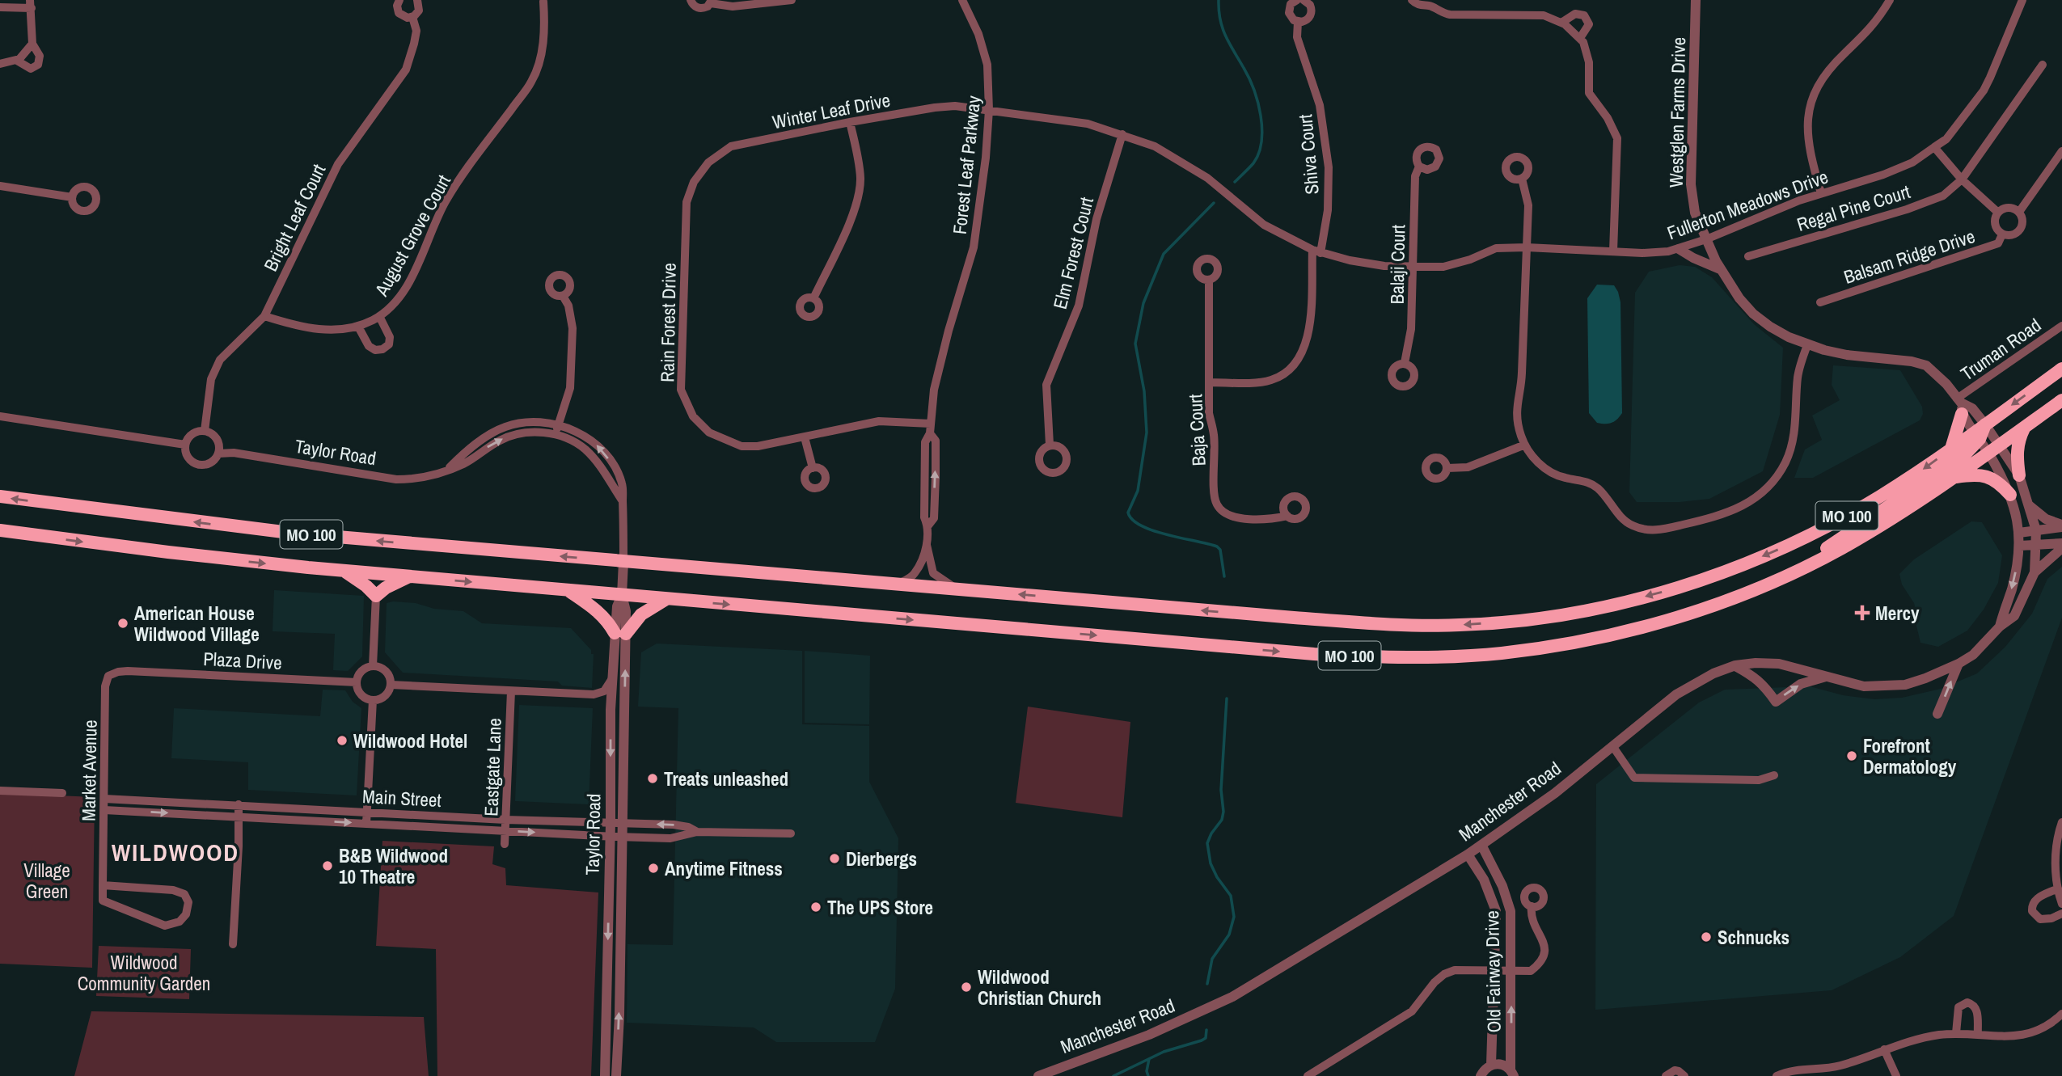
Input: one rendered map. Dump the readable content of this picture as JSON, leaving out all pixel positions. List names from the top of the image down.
{
  "streets": {
    "highway": ["MO 100"],
    "street": [
      "Winter Leaf Drive",
      "Westglen Farms Drive",
      "Shiva Court",
      "Forest Leaf Parkway",
      "Fullerton Meadows Drive",
      "Regal Pine Court",
      "Bright Leaf Court",
      "August Grove Court",
      "Elm Forest Court",
      "Balsam Ridge Drive",
      "Balaji Court",
      "Rain Forest Drive",
      "Truman Road",
      "Baja Court",
      "Taylor Road",
      "Plaza Drive",
      "Eastgate Lane",
      "Market Avenue",
      "Main Street",
      "Manchester Road",
      "Old Fairway Drive"
    ]
  },
  "crossings": [
    ["Winter Leaf Drive", "Forest Leaf Parkway"],
    ["Winter Leaf Drive", "Fullerton Meadows Drive"],
    ["Winter Leaf Drive", "Rain Forest Drive"],
    ["Westglen Farms Drive", "Fullerton Meadows Drive"],
    ["Westglen Farms Drive", "Truman Road"],
    ["Westglen Farms Drive", "MO 100"],
    ["Westglen Farms Drive", "Manchester Road"],
    ["Shiva Court", "Fullerton Meadows Drive"],
    ["Shiva Court", "Baja Court"],
    ["Forest Leaf Parkway", "Fullerton Meadows Drive"],
    ["Forest Leaf Parkway", "Rain Forest Drive"],
    ["Forest Leaf Parkway", "MO 100"],
    ["Fullerton Meadows Drive", "Elm Forest Court"],
    ["Fullerton Meadows Drive", "Balaji Court"],
    ["Bright Leaf Court", "August Grove Court"],
    ["Bright Leaf Court", "Taylor Road"],
    ["Taylor Road", "MO 100"],
    ["Taylor Road", "Main Street"],
    ["MO 100", "Manchester Road"],
    ["Plaza Drive", "Market Avenue"],
    ["Eastgate Lane", "Main Street"],
    ["Market Avenue", "Main Street"],
    ["Manchester Road", "Old Fairway Drive"]
  ],
  "districts": ["WILDWOOD"],
  "parks": ["Village Green", "Wildwood Community Garden"],
  "places": {
    "health": ["Mercy"],
    "other": [
      "American House Wildwood Village",
      "Wildwood Hotel",
      "Forefront Dermatology",
      "Treats unleashed",
      "Dierbergs",
      "B&B Wildwood 10 Theatre",
      "Anytime Fitness",
      "The UPS Store",
      "Schnucks",
      "Wildwood Christian Church"
    ]
  }
}
